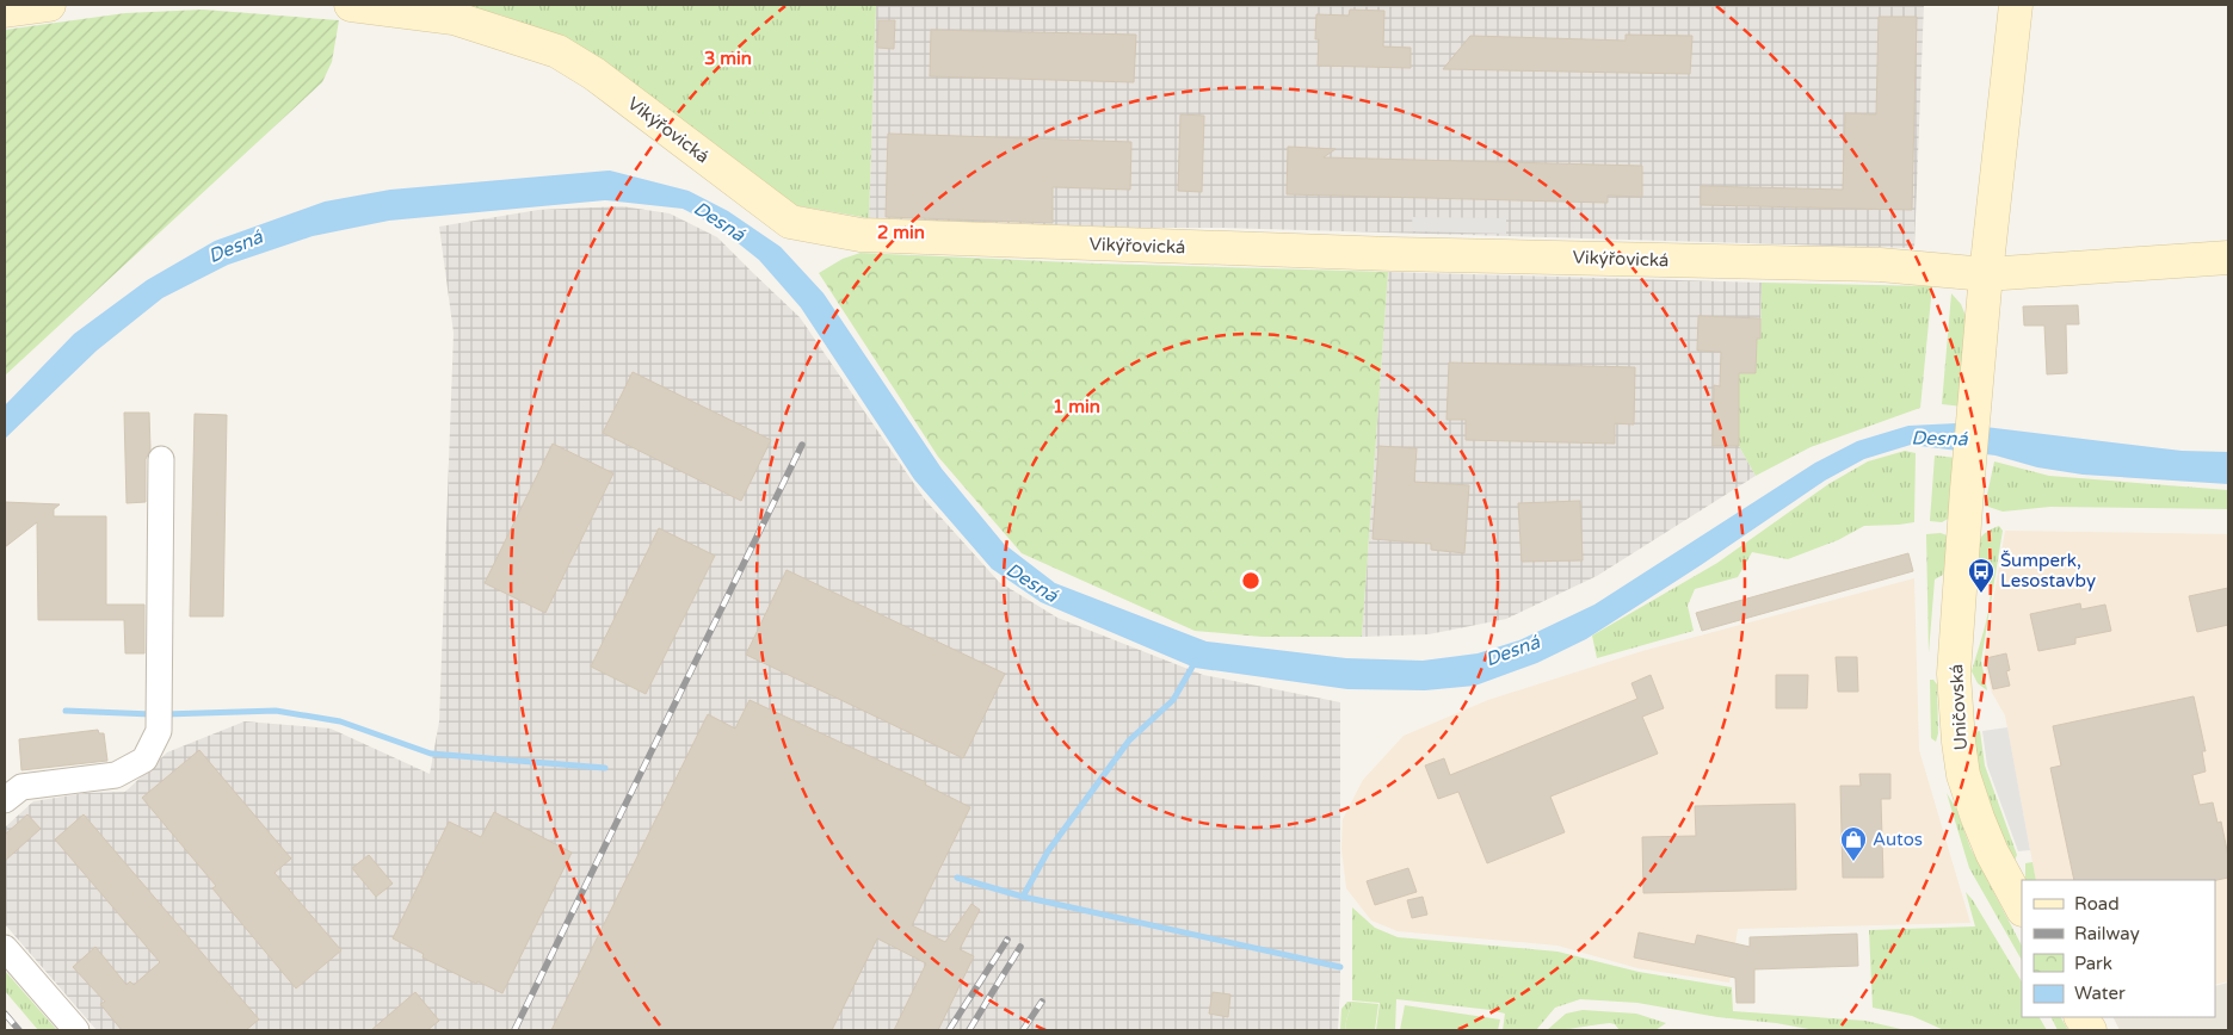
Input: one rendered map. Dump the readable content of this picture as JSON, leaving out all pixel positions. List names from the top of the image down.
{
  "streets": {
    "street": ["Vikýřovická", "Uničovská"]
  },
  "crossings": [
    ["Vikýřovická", "Uničovská"]
  ],
  "water": ["Desná"],
  "places": {
    "bus stop": ["Šumperk, Lesostavby"],
    "shop": ["Autos"]
  },
  "legend": [
    "Road",
    "Railway",
    "Park",
    "Water"
  ],
  "rings": ["3 min", "2 min", "1 min"]
}
